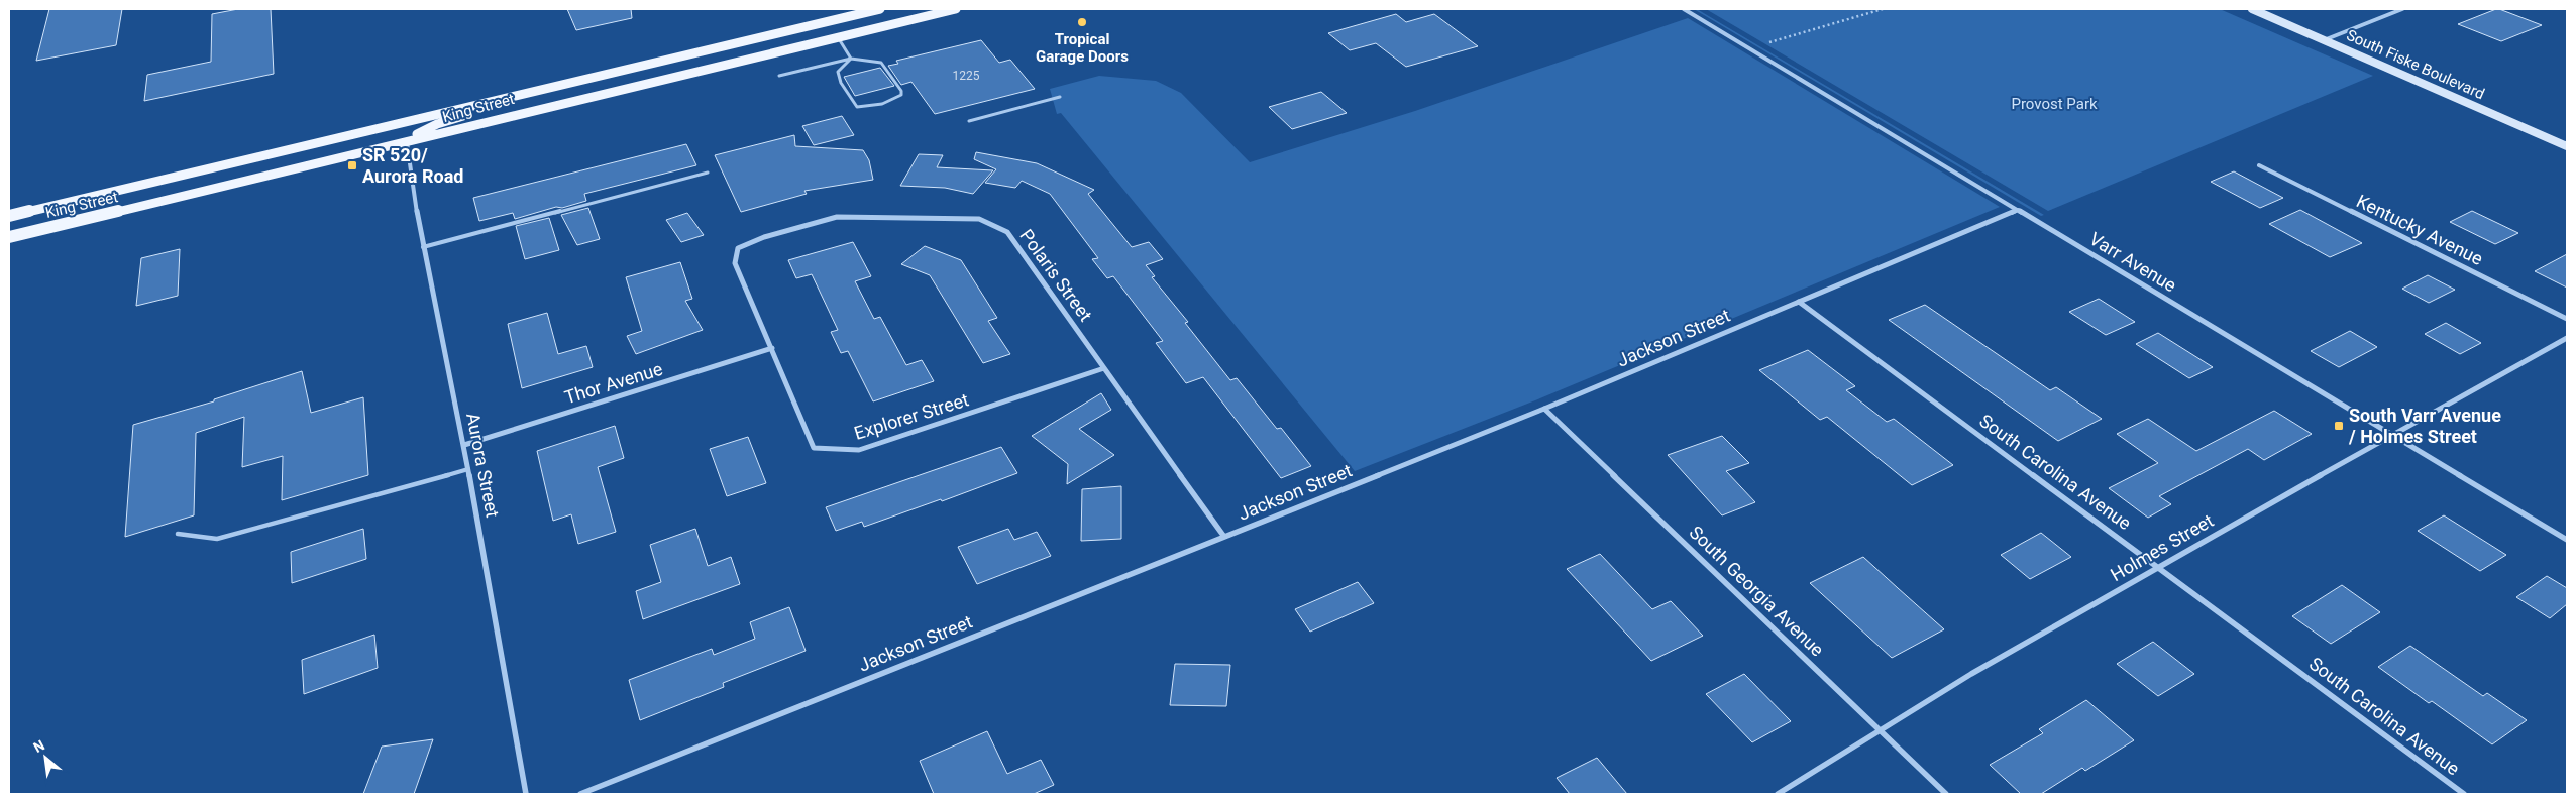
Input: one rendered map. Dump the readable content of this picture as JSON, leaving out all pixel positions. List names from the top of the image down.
{
  "streets": {
    "main road": ["South Fiske Boulevard", "King Street"],
    "street": [
      "Kentucky Avenue",
      "Varr Avenue",
      "Polaris Street",
      "Jackson Street",
      "Thor Avenue",
      "Explorer Street",
      "Aurora Street",
      "South Carolina Avenue",
      "Holmes Street",
      "South Georgia Avenue"
    ]
  },
  "crossings": [
    ["King Street", "Aurora Street"],
    ["Varr Avenue", "Jackson Street"],
    ["Varr Avenue", "Holmes Street"],
    ["Polaris Street", "Jackson Street"],
    ["Polaris Street", "Explorer Street"],
    ["Jackson Street", "South Carolina Avenue"],
    ["Jackson Street", "South Georgia Avenue"],
    ["Thor Avenue", "Explorer Street"],
    ["Thor Avenue", "Aurora Street"],
    ["South Carolina Avenue", "Holmes Street"],
    ["Holmes Street", "South Georgia Avenue"]
  ],
  "parks": ["Provost Park"],
  "places": {
    "other": ["Tropical Garage Doors"],
    "transit": ["SR 520/ Aurora Road", "South Varr Avenue / Holmes Street"]
  },
  "house_numbers": ["1225"],
  "north": "top left"
}
